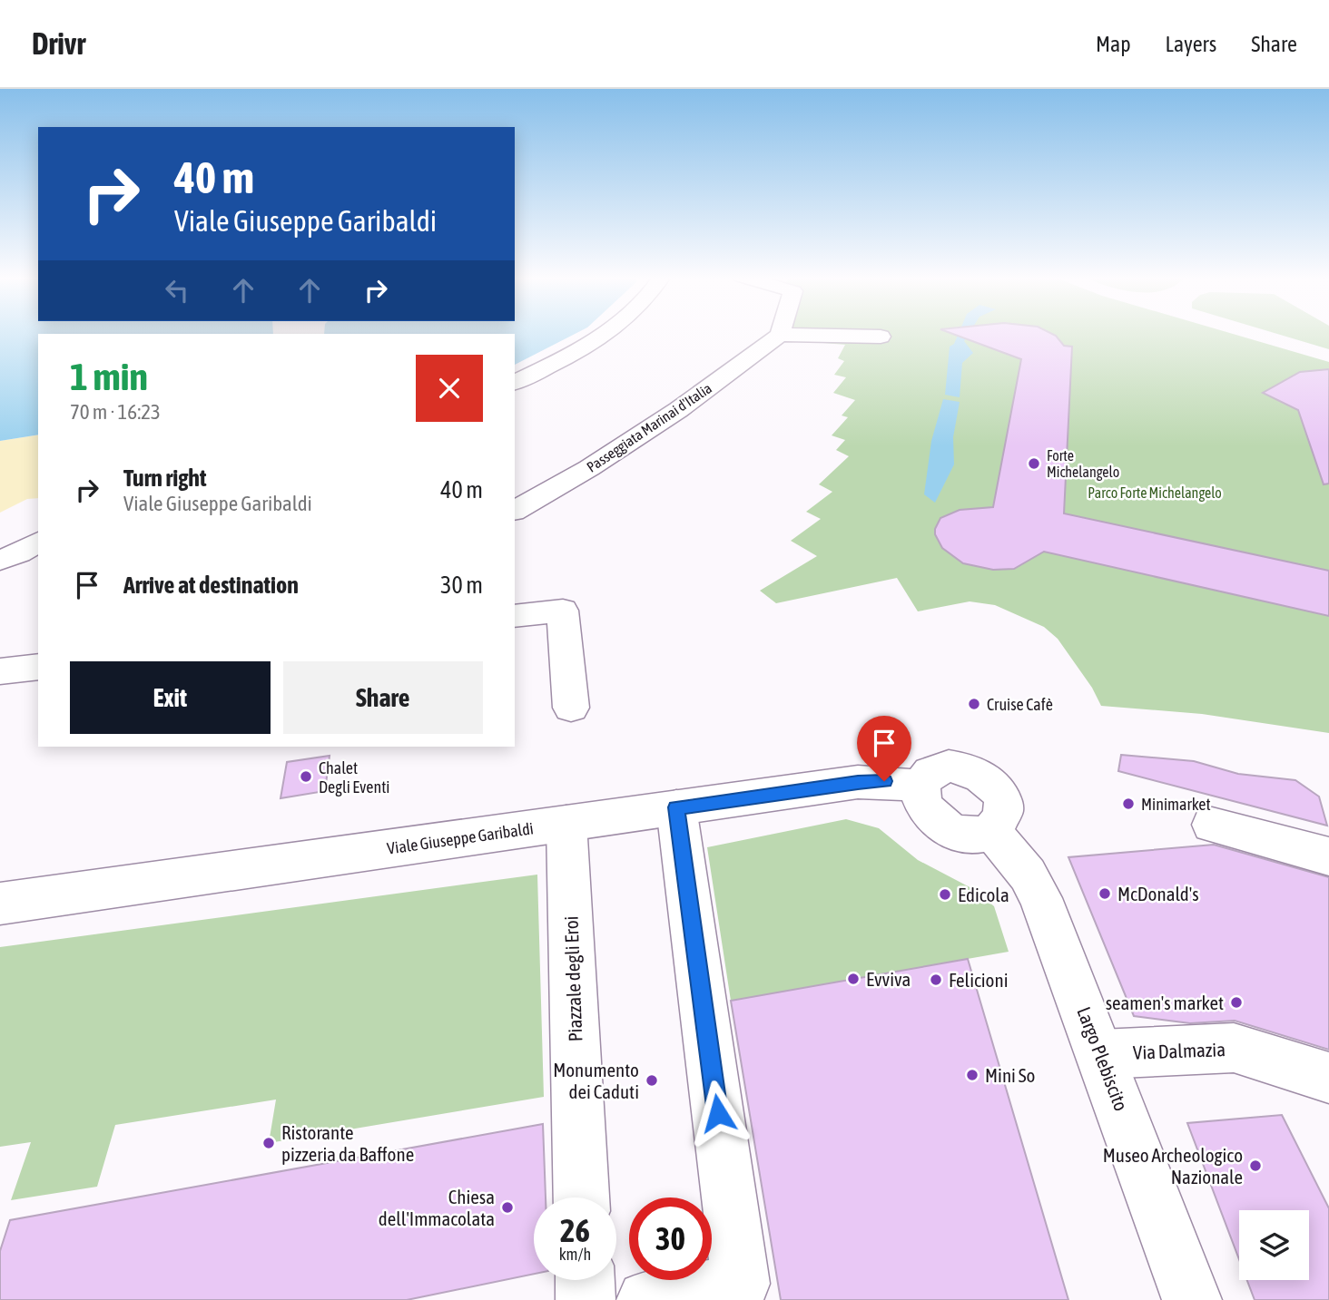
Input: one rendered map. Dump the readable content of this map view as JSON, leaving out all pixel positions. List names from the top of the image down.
{
  "streets": {
    "street": [
      "Passeggiata Marinai d'Italia",
      "Viale Giuseppe Garibaldi",
      "Piazzale degli Eroi",
      "Via Dalmazia",
      "Largo Plebiscito"
    ]
  },
  "crossings": [
    ["Viale Giuseppe Garibaldi", "Piazzale degli Eroi"],
    ["Viale Giuseppe Garibaldi", "Largo Plebiscito"],
    ["Via Dalmazia", "Largo Plebiscito"]
  ],
  "parks": ["Parco Forte Michelangelo"],
  "places": [
    "Forte Michelangelo",
    "Cruise Cafè",
    "Chalet Degli Eventi",
    "Minimarket",
    "McDonald's",
    "Edicola",
    "Evviva",
    "Felicioni",
    "seamen's market",
    "Mini So",
    "Monumento dei Caduti",
    "Ristorante pizzeria da Baffone",
    "Museo Archeologico Nazionale",
    "Chiesa dell'Immacolata"
  ],
  "page": {
    "header": "Drivr",
    "nav": ["Map", "Layers", "Share"],
    "turn": ["40 m", "Viale Giuseppe Garibaldi"],
    "heading": ["1 min", "70 m · 16:23"],
    "list": [
      {
        "name": "Turn right",
        "note": "Viale Giuseppe Garibaldi",
        "value": "40 m"
      },
      {
        "name": "Arrive at destination",
        "value": "30 m"
      }
    ],
    "buttons": ["Exit", "Share"],
    "speed": "26 km/h",
    "limit": "30"
  }
}
